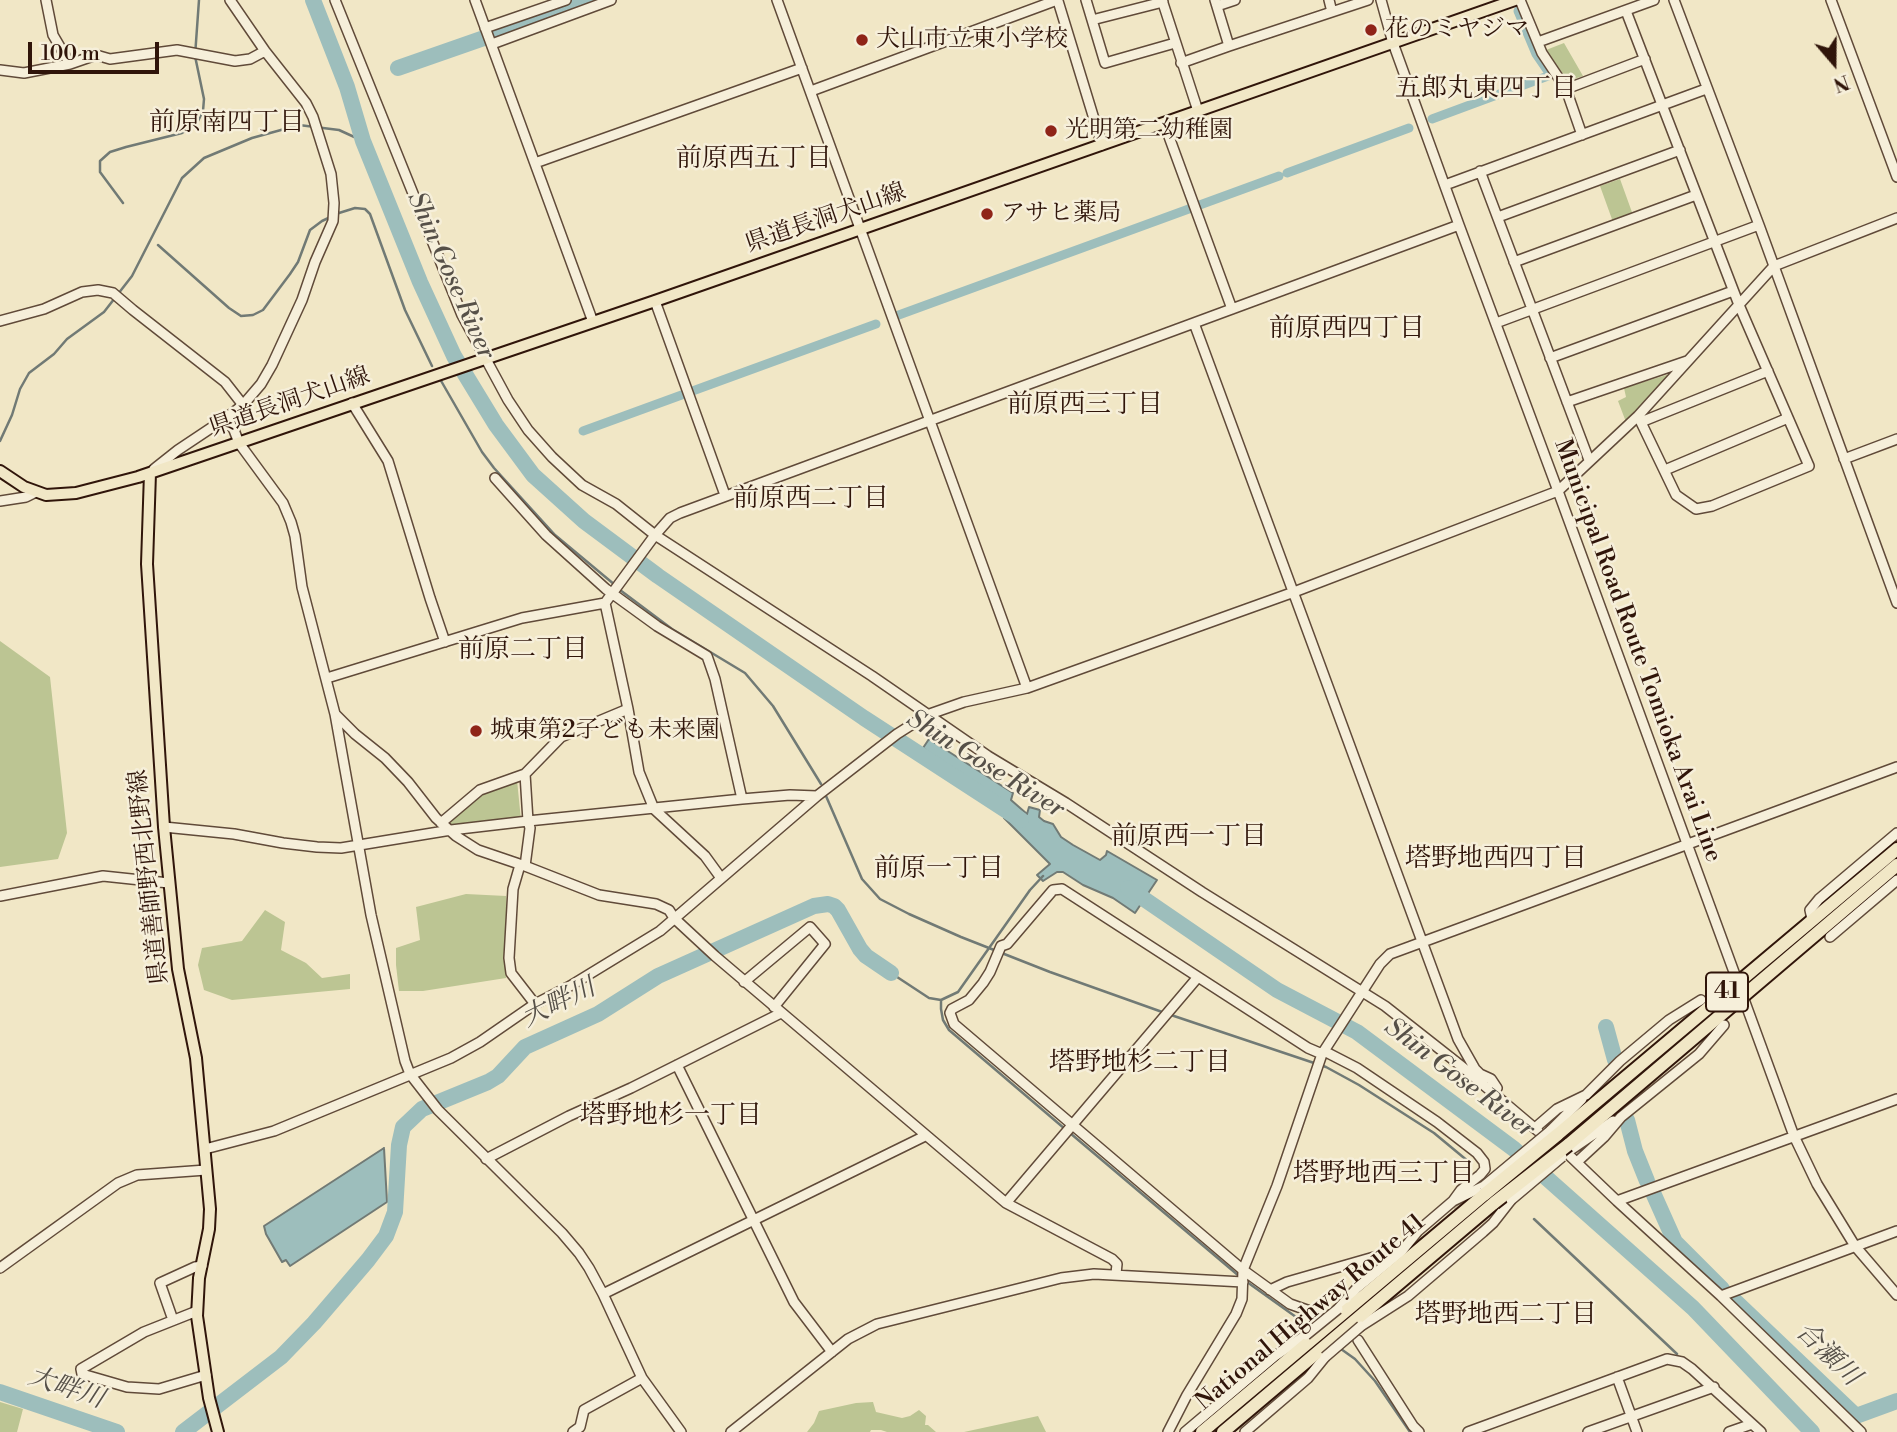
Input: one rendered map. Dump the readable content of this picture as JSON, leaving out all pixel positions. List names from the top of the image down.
{
  "streets": {
    "highway": ["41", "National Highway Route 41"],
    "main road": ["県道長洞犬山線", "県道善師野西北野線"],
    "street": ["Municipal Road Route Tomioka Arai Line"]
  },
  "crossings": [
    ["県道長洞犬山線", "Municipal Road Route Tomioka Arai Line"],
    ["県道長洞犬山線", "県道善師野西北野線"],
    ["Municipal Road Route Tomioka Arai Line", "National Highway Route 41"]
  ],
  "districts": [
    "五郎丸東四丁目",
    "前原南四丁目",
    "前原西五丁目",
    "前原西四丁目",
    "前原西三丁目",
    "前原西二丁目",
    "前原二丁目",
    "前原西一丁目",
    "塔野地西四丁目",
    "前原一丁目",
    "塔野地杉二丁目",
    "塔野地杉一丁目",
    "塔野地西三丁目",
    "塔野地西二丁目"
  ],
  "water": ["Shin Gose River", "大畔川", "合瀬川"],
  "places": [
    "花のミヤジマ",
    "犬山市立東小学校",
    "光明第二幼稚園",
    "アサヒ薬局",
    "城東第2子ども未来園"
  ],
  "scale_bar": "100 m",
  "north": "bottom"
}
